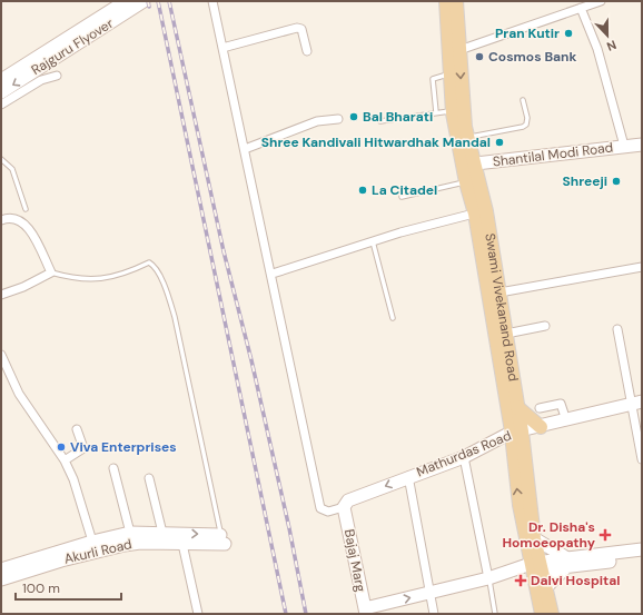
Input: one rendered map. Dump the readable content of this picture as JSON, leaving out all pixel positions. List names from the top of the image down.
{
  "streets": {
    "main road": ["Swami Vivekanand Road"],
    "street": [
      "Rajguru Flyover",
      "Shantilal Modi Road",
      "Mathurdas Road",
      "Akurli Road",
      "Bajaj Marg"
    ]
  },
  "crossings": [
    ["Shantilal Modi Road", "Swami Vivekanand Road"],
    ["Swami Vivekanand Road", "Mathurdas Road"],
    ["Mathurdas Road", "Bajaj Marg"]
  ],
  "places": {
    "other": [
      "Pran Kutir",
      "Cosmos Bank",
      "Bal Bharati",
      "Shree Kandivali Hitwardhak Mandal",
      "Shreeji",
      "La Citadel",
      "Viva Enterprises"
    ],
    "health": ["Dr. Disha's Homoeopathy", "Dalvi Hospital"]
  },
  "scale_bar": "100 m",
  "north": "bottom"
}
